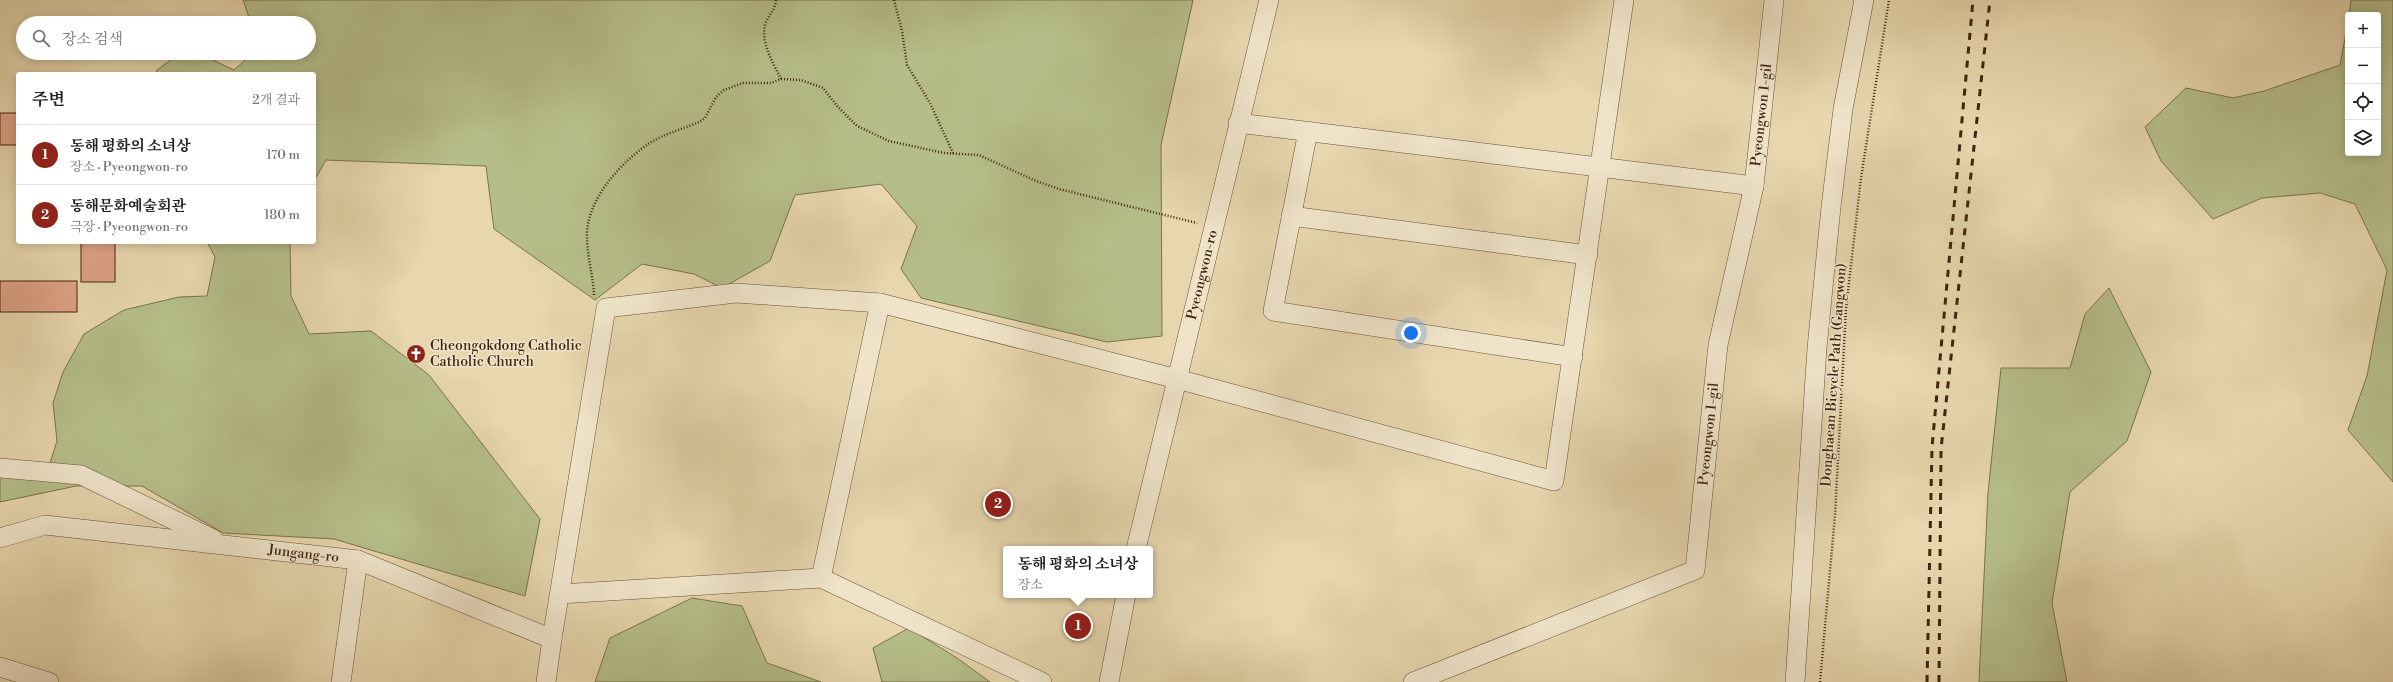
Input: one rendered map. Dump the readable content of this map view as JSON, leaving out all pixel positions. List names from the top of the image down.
{
  "streets": {
    "street": ["Pyeongwon 1-gil", "Pyeongwon-ro", "Jungang-ro"],
    "path": ["Donghaean Bicycle Path (Gangwon)"]
  },
  "places": {
    "church": ["Cheongokdong Catholic Catholic Church"]
  },
  "page": {
    "map_buttons": ["+", "−"],
    "search": "장소 검색",
    "heading": ["주변", "2개 결과"],
    "list": [
      {
        "mark": "1",
        "name": "동해 평화의 소녀상",
        "note": "장소 · Pyeongwon-ro",
        "value": "170 m"
      },
      {
        "mark": "2",
        "name": "동해문화예술회관",
        "note": "극장 · Pyeongwon-ro",
        "value": "180 m"
      }
    ],
    "pins": ["2", "1"],
    "popup": ["동해 평화의 소녀상", "장소"]
  }
}
